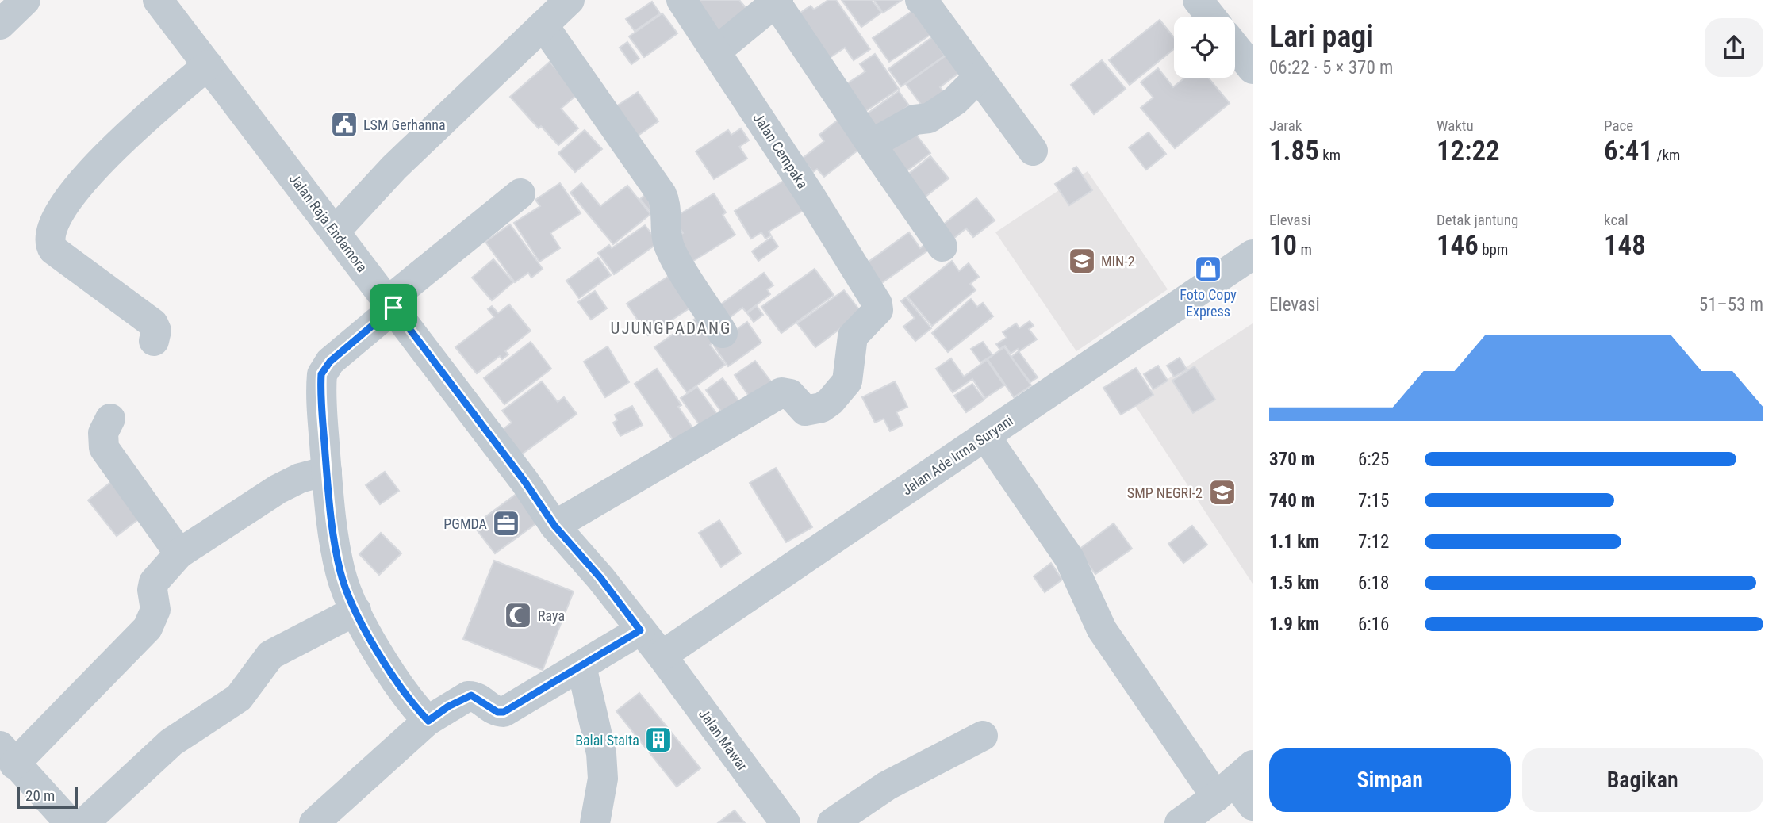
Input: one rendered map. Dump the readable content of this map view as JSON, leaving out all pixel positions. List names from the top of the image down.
{
  "streets": {
    "street": [
      "Jalan Cempaka",
      "Jalan Raja Endamora",
      "Jalan Ade Irma Suryani",
      "Jalan Mawar"
    ]
  },
  "crossings": [
    ["Jalan Cempaka", "Jalan Raja Endamora"],
    ["Jalan Raja Endamora", "Jalan Ade Irma Suryani"],
    ["Jalan Raja Endamora", "Jalan Mawar"],
    ["Jalan Ade Irma Suryani", "Jalan Mawar"]
  ],
  "districts": ["UJUNGPADANG"],
  "places": {
    "public building": ["LSM Gerhanna"],
    "school or university": ["MIN-2", "SMP NEGRI-2"],
    "shop": ["Foto Copy Express"],
    "office": ["PGMDA"],
    "mosque": ["Raya"],
    "building": ["Balai Staita"]
  },
  "scale_bar": "20 m",
  "page": {
    "heading": ["Lari pagi", "06:22 · 5 × 370 m"],
    "stats": [
      ["Jarak", "1.85 km"],
      ["Waktu", "12:22"],
      ["Pace", "6:41 /km"],
      ["Elevasi", "10 m"],
      ["Detak jantung", "146 bpm"],
      ["kcal", "148"]
    ],
    "chart": ["Elevasi", "51–53 m"],
    "list": [
      {
        "name": "370 m",
        "note": "6:25"
      },
      {
        "name": "740 m",
        "note": "7:15"
      },
      {
        "name": "1.1 km",
        "note": "7:12"
      },
      {
        "name": "1.5 km",
        "note": "6:18"
      },
      {
        "name": "1.9 km",
        "note": "6:16"
      }
    ],
    "buttons": ["Simpan", "Bagikan"],
    "scale": "20 m"
  }
}
